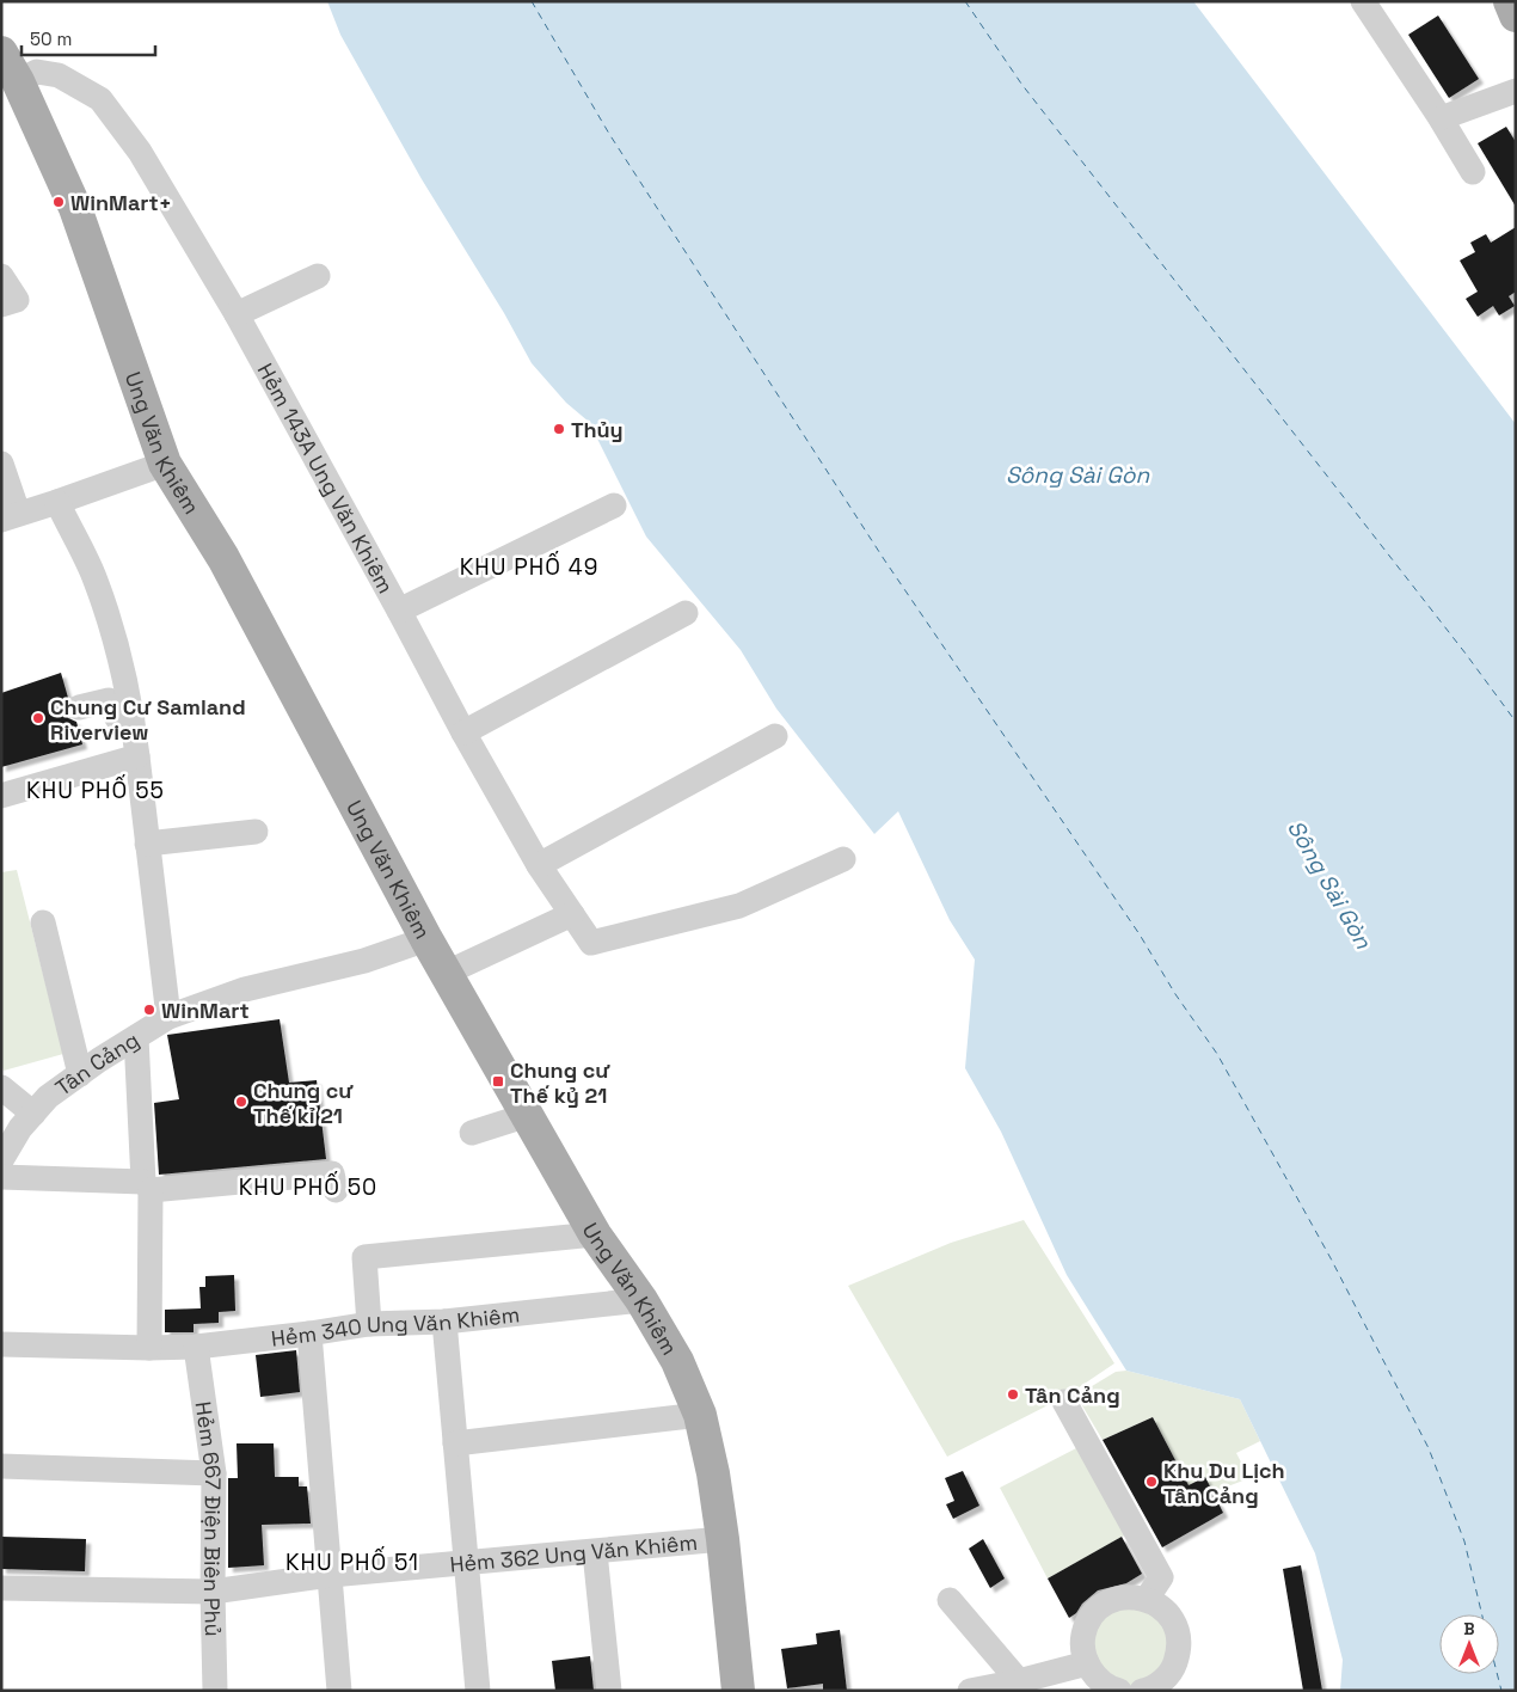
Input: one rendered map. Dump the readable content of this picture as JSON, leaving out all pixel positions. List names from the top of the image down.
{
  "streets": {
    "main road": ["Ung Văn Khiêm"],
    "street": [
      "Hẻm 143A Ung Văn Khiêm",
      "Tân Cảng",
      "Hẻm 340 Ung Văn Khiêm",
      "Hẻm 667 Điện Biên Phủ",
      "Hẻm 362 Ung Văn Khiêm"
    ]
  },
  "crossings": [
    ["Ung Văn Khiêm", "Hẻm 143A Ung Văn Khiêm"],
    ["Ung Văn Khiêm", "Tân Cảng"],
    ["Ung Văn Khiêm", "Hẻm 340 Ung Văn Khiêm"],
    ["Ung Văn Khiêm", "Hẻm 362 Ung Văn Khiêm"],
    ["Hẻm 340 Ung Văn Khiêm", "Hẻm 667 Điện Biên Phủ"],
    ["Hẻm 667 Điện Biên Phủ", "Hẻm 362 Ung Văn Khiêm"]
  ],
  "districts": [
    "KHU PHỐ 49",
    "KHU PHỐ 55",
    "KHU PHỐ 50",
    "KHU PHỐ 51"
  ],
  "water": ["Sông Sài Gòn"],
  "places": {
    "other": [
      "WinMart+",
      "Thủy",
      "Chung Cư Samland Riverview",
      "WinMart",
      "Chung cư Thế kỉ 21",
      "Tân Cảng",
      "Khu Du Lịch Tân Cảng"
    ],
    "transit": ["Chung cư Thế kỷ 21"]
  },
  "scale_bar": "50 m",
  "north": "top"
}
